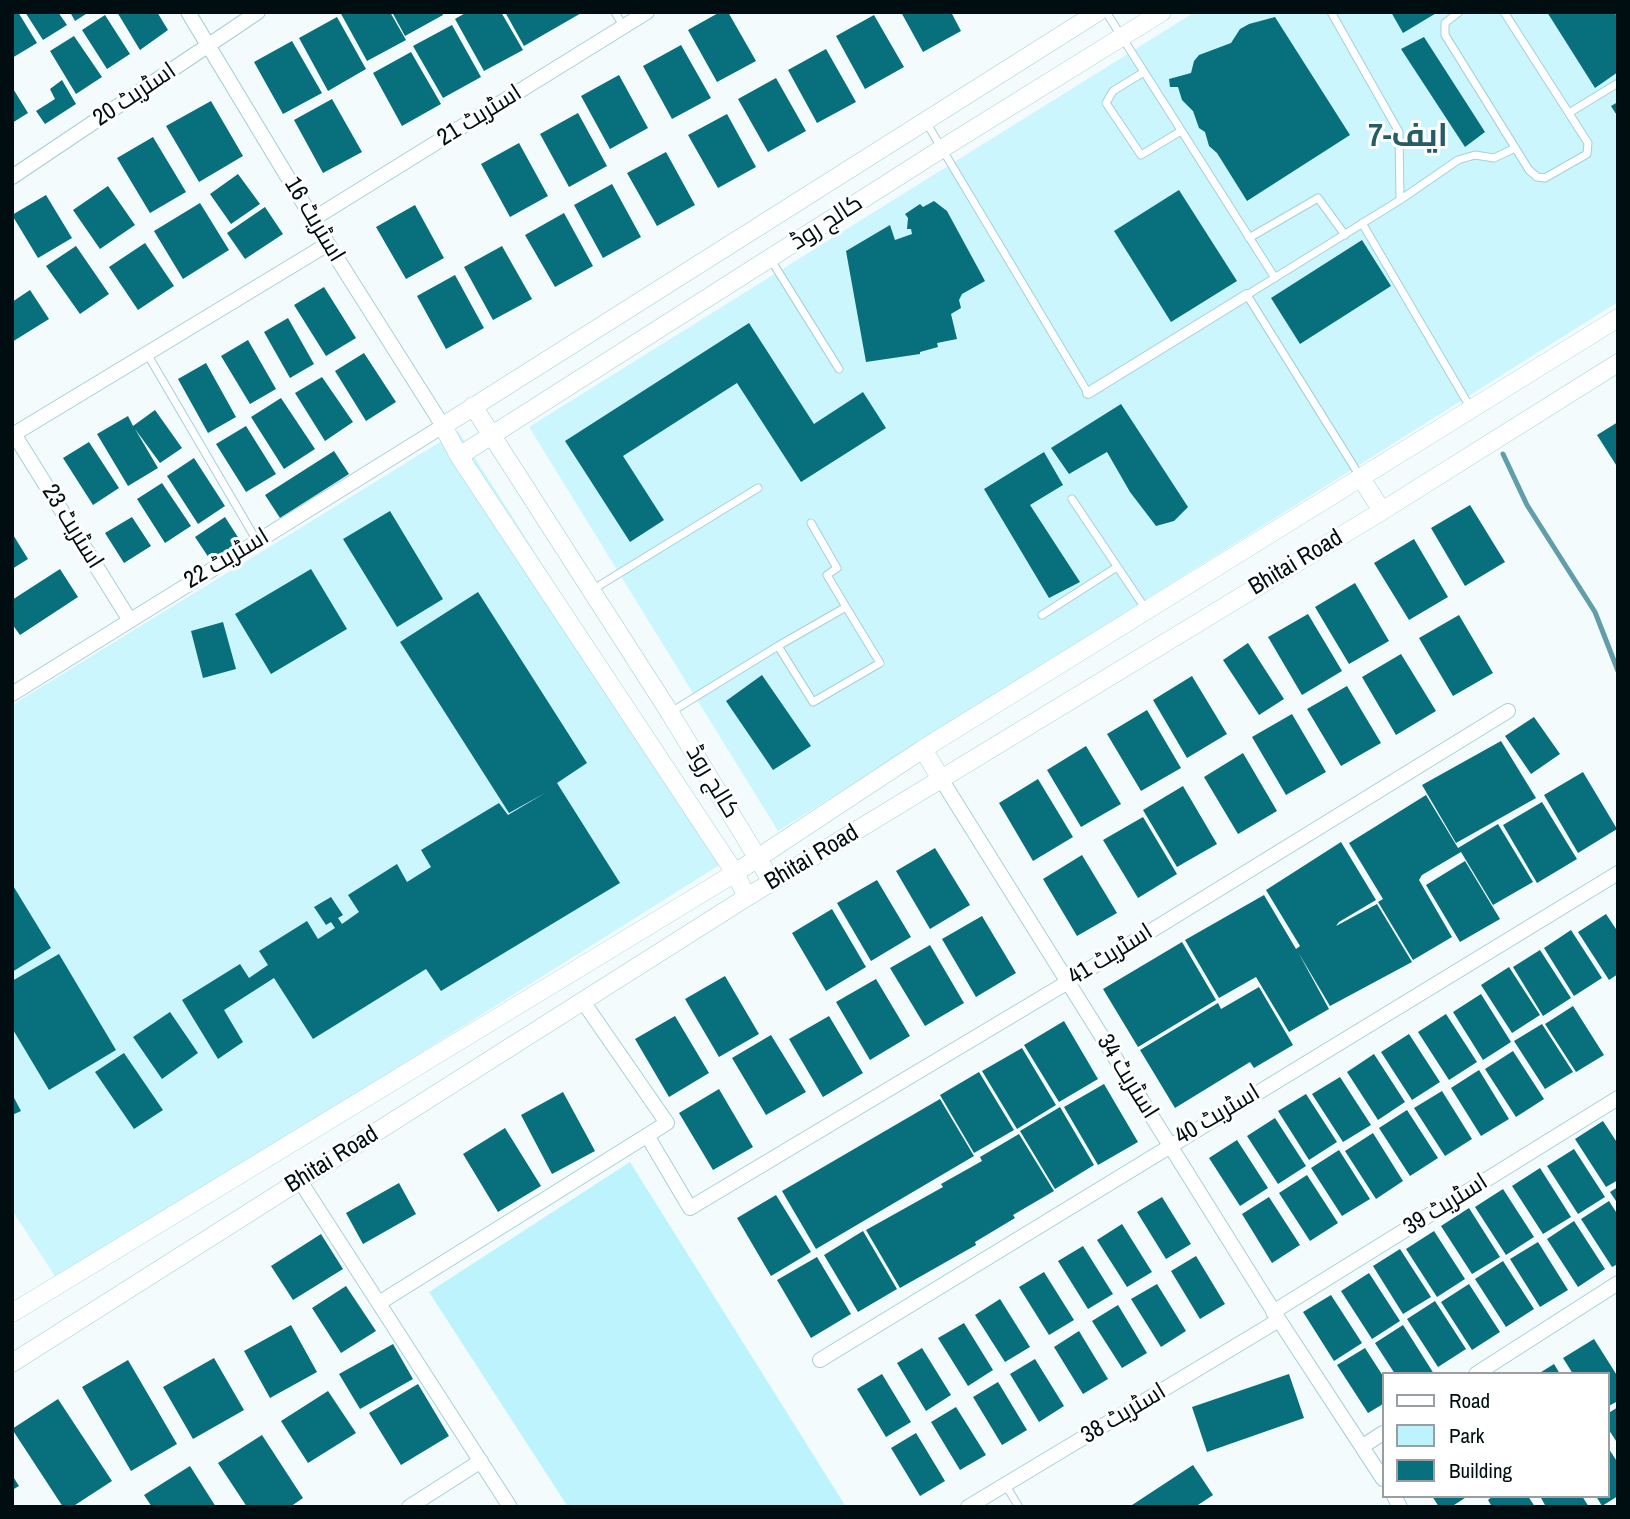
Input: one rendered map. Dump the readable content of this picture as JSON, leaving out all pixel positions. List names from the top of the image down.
{
  "streets": {
    "street": [
      "اسٹریٹ 20",
      "اسٹریٹ 21",
      "اسٹریٹ 16",
      "کالج روڈ",
      "اسٹریٹ 23",
      "اسٹریٹ 22",
      "Bhitai Road",
      "اسٹریٹ 41",
      "اسٹریٹ 34",
      "اسٹریٹ 40",
      "اسٹریٹ 39",
      "اسٹریٹ 38"
    ]
  },
  "crossings": [
    ["اسٹریٹ 20", "اسٹریٹ 16"],
    ["اسٹریٹ 21", "اسٹریٹ 16"],
    ["اسٹریٹ 16", "کالج روڈ"],
    ["اسٹریٹ 16", "اسٹریٹ 22"],
    ["کالج روڈ", "اسٹریٹ 22"],
    ["کالج روڈ", "Bhitai Road"],
    ["اسٹریٹ 23", "اسٹریٹ 22"],
    ["Bhitai Road", "اسٹریٹ 34"],
    ["اسٹریٹ 41", "اسٹریٹ 34"],
    ["اسٹریٹ 34", "اسٹریٹ 40"],
    ["اسٹریٹ 34", "اسٹریٹ 39"],
    ["اسٹریٹ 34", "اسٹریٹ 38"],
    ["اسٹریٹ 39", "اسٹریٹ 38"]
  ],
  "districts": ["ایف-7"],
  "legend": ["Road", "Park", "Building"]
}
